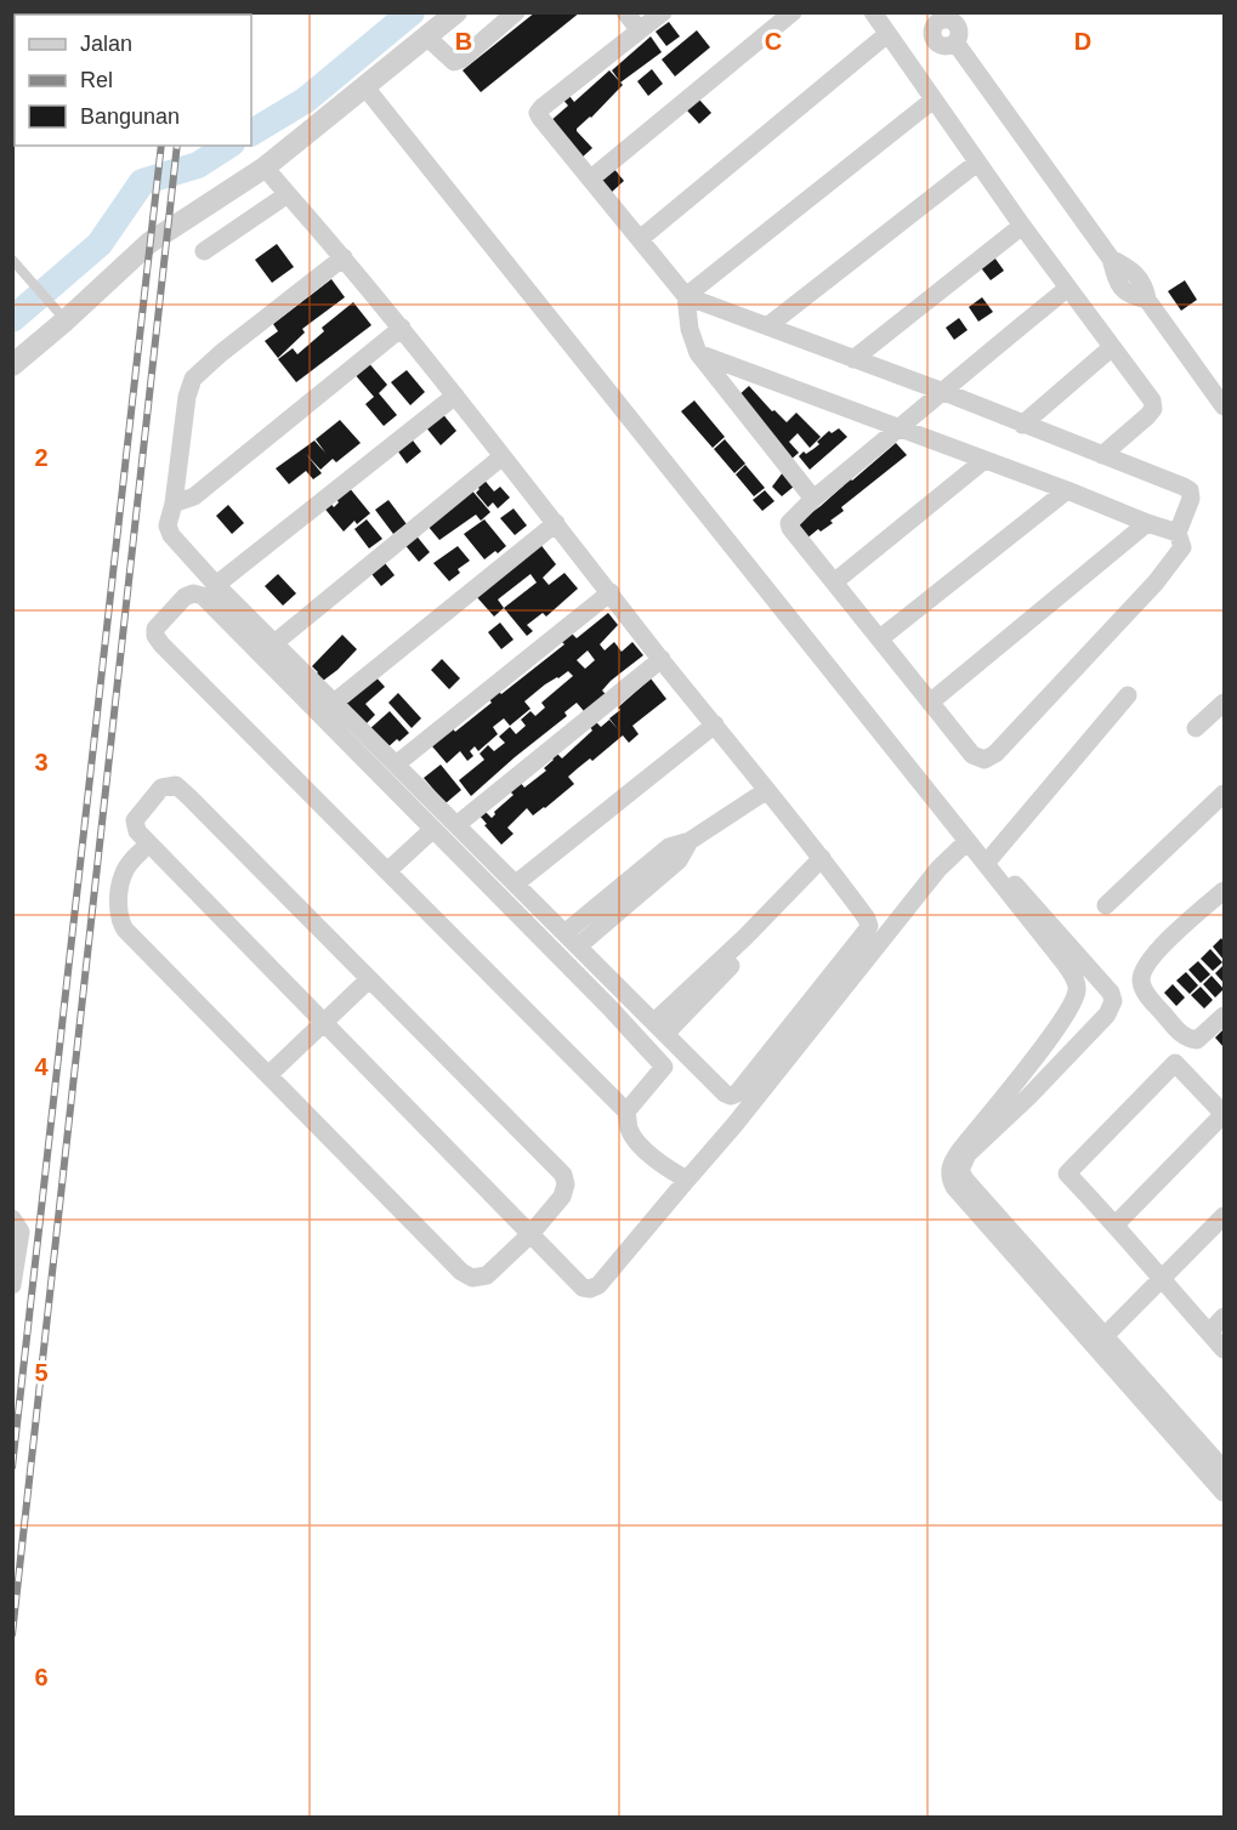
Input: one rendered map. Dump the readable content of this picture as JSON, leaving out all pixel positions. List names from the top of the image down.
{
  "legend": ["Jalan", "Rel", "Bangunan"],
  "grid": {
    "columns": ["B", "C", "D"],
    "rows": [
      "2",
      "3",
      "4",
      "5",
      "6"
    ]
  }
}
